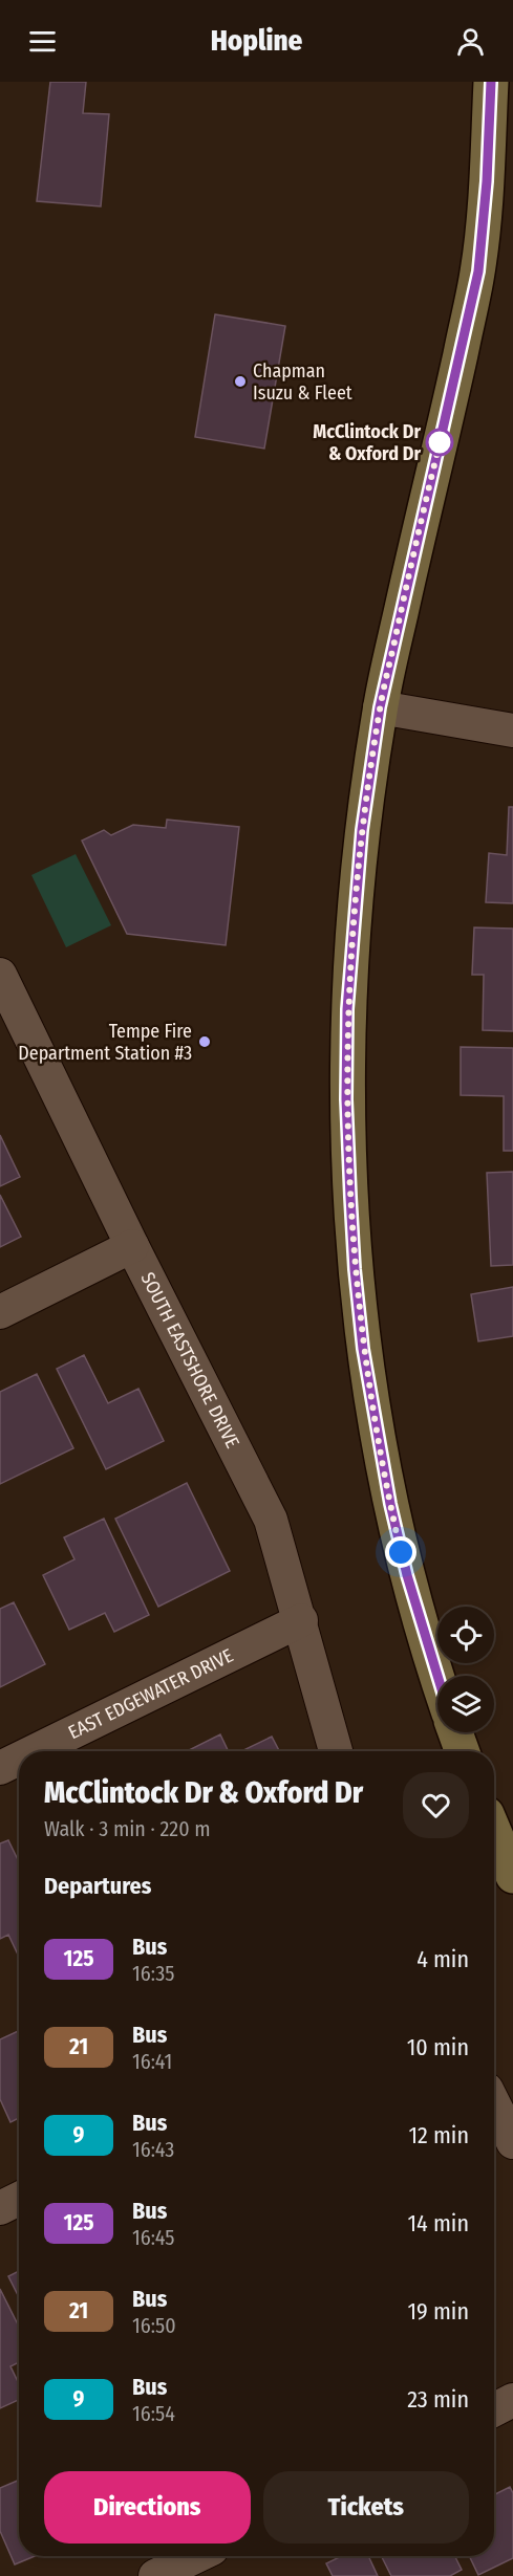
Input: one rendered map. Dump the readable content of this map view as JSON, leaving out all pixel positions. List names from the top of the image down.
{
  "streets": {
    "street": ["SOUTH EASTSHORE DRIVE", "EAST EDGEWATER DRIVE"]
  },
  "crossings": [
    ["SOUTH EASTSHORE DRIVE", "EAST EDGEWATER DRIVE"]
  ],
  "places": ["Chapman Isuzu & Fleet", "McClintock Dr & Oxford Dr", "Tempe Fire Department Station #3"],
  "lines": ["bus line 125"],
  "page": {
    "header": "Hopline",
    "heading": [
      ["McClintock Dr & Oxford Dr", "Walk · 3 min · 220 m"],
      "Departures"
    ],
    "list": [
      {
        "mark": "125",
        "name": "Bus",
        "note": "16:35",
        "value": "4 min"
      },
      {
        "mark": "21",
        "name": "Bus",
        "note": "16:41",
        "value": "10 min"
      },
      {
        "mark": "9",
        "name": "Bus",
        "note": "16:43",
        "value": "12 min"
      },
      {
        "mark": "125",
        "name": "Bus",
        "note": "16:45",
        "value": "14 min"
      },
      {
        "mark": "21",
        "name": "Bus",
        "note": "16:50",
        "value": "19 min"
      },
      {
        "mark": "9",
        "name": "Bus",
        "note": "16:54",
        "value": "23 min"
      }
    ],
    "buttons": ["Directions", "Tickets"]
  }
}
